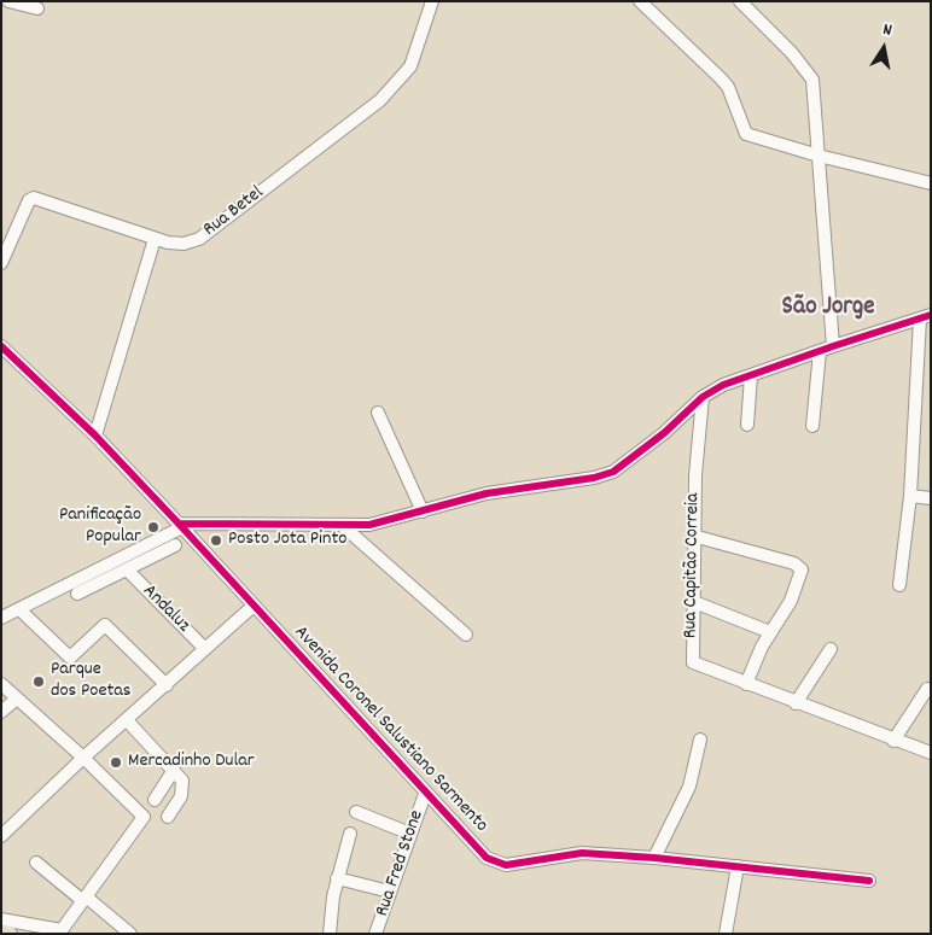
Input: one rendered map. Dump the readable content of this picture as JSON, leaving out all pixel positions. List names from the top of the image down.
{
  "streets": {
    "street": [
      "Rua Betel",
      "Rua Capitão Correia",
      "Andaluz",
      "Avenida Coronel Salustiano Sarmento",
      "Rua Fred Stone"
    ]
  },
  "crossings": [
    ["Avenida Coronel Salustiano Sarmento", "Rua Fred Stone"]
  ],
  "districts": ["São Jorge"],
  "places": [
    "Panificação Popular",
    "Posto Jota Pinto",
    "Parque dos Poetas",
    "Mercadinho Dular"
  ],
  "north": "top"
}
